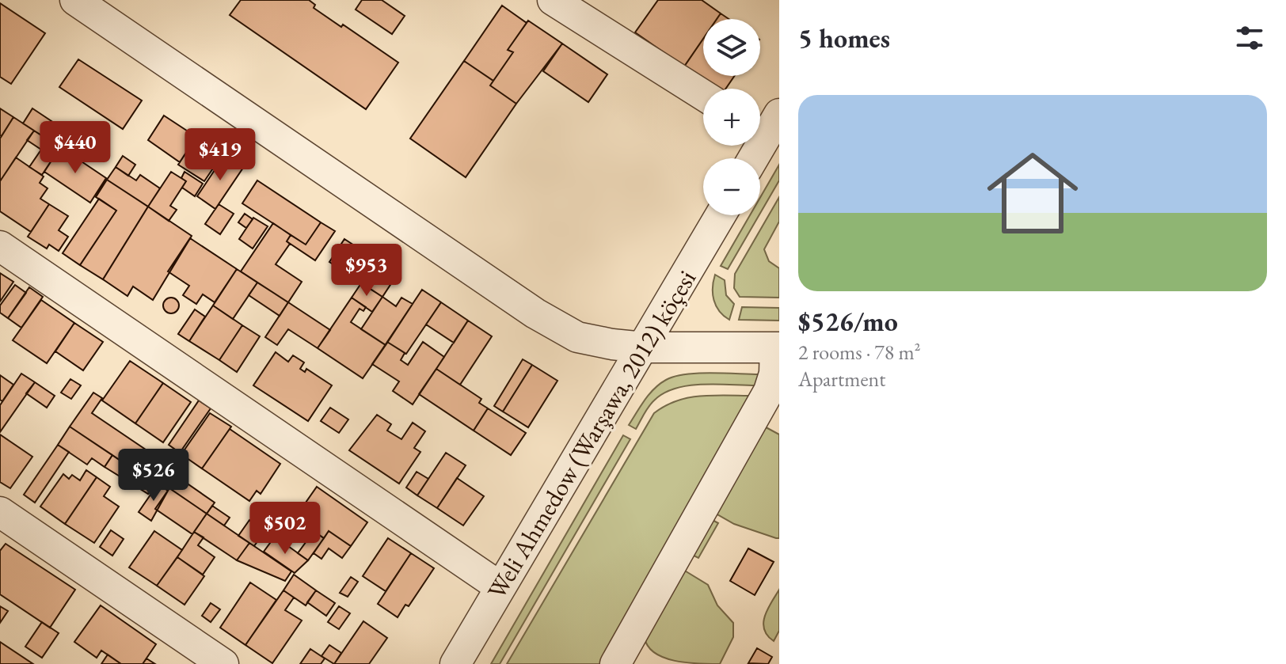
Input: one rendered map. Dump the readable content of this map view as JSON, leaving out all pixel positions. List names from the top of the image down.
{
  "streets": {
    "street": ["Weli Ahmedow (Warşawa, 2012) köçesi"]
  },
  "page": {
    "heading": "5 homes",
    "map_buttons": ["+", "−"],
    "list": [
      {
        "name": "$526/mo",
        "note": "2 rooms · 78 m² · Apartment"
      }
    ],
    "price": [
      "$440",
      "$419",
      "$953",
      "$526",
      "$502"
    ]
  }
}
